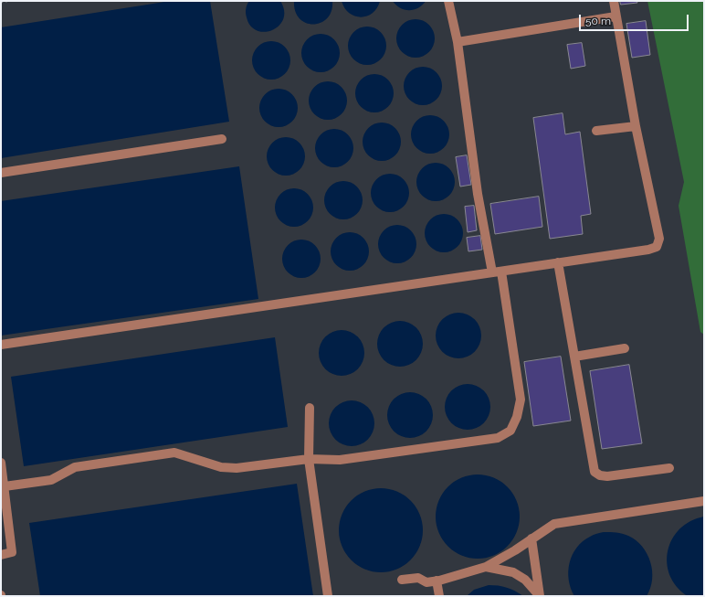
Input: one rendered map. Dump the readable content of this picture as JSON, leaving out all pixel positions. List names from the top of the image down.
{
  "scale_bar": "50 m"
}
